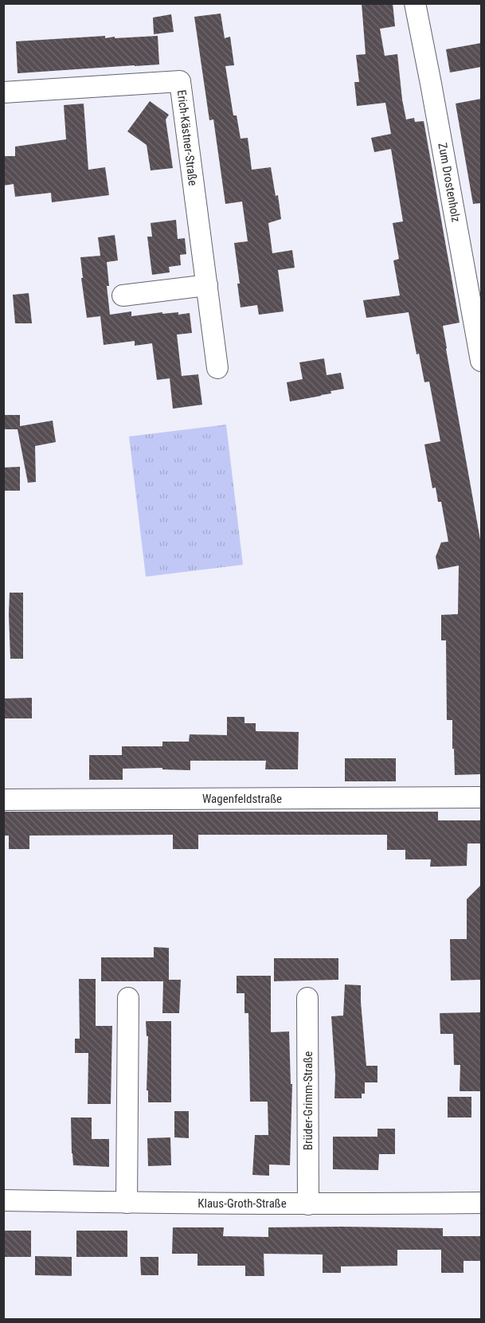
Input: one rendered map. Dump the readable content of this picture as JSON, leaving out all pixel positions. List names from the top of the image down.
{
  "streets": {
    "street": [
      "Erich-Kästner-Straße",
      "Zum Drostenholz",
      "Wagenfeldstraße",
      "Brüder-Grimm-Straße",
      "Klaus-Groth-Straße"
    ]
  },
  "crossings": [
    ["Brüder-Grimm-Straße", "Klaus-Groth-Straße"]
  ]
}
